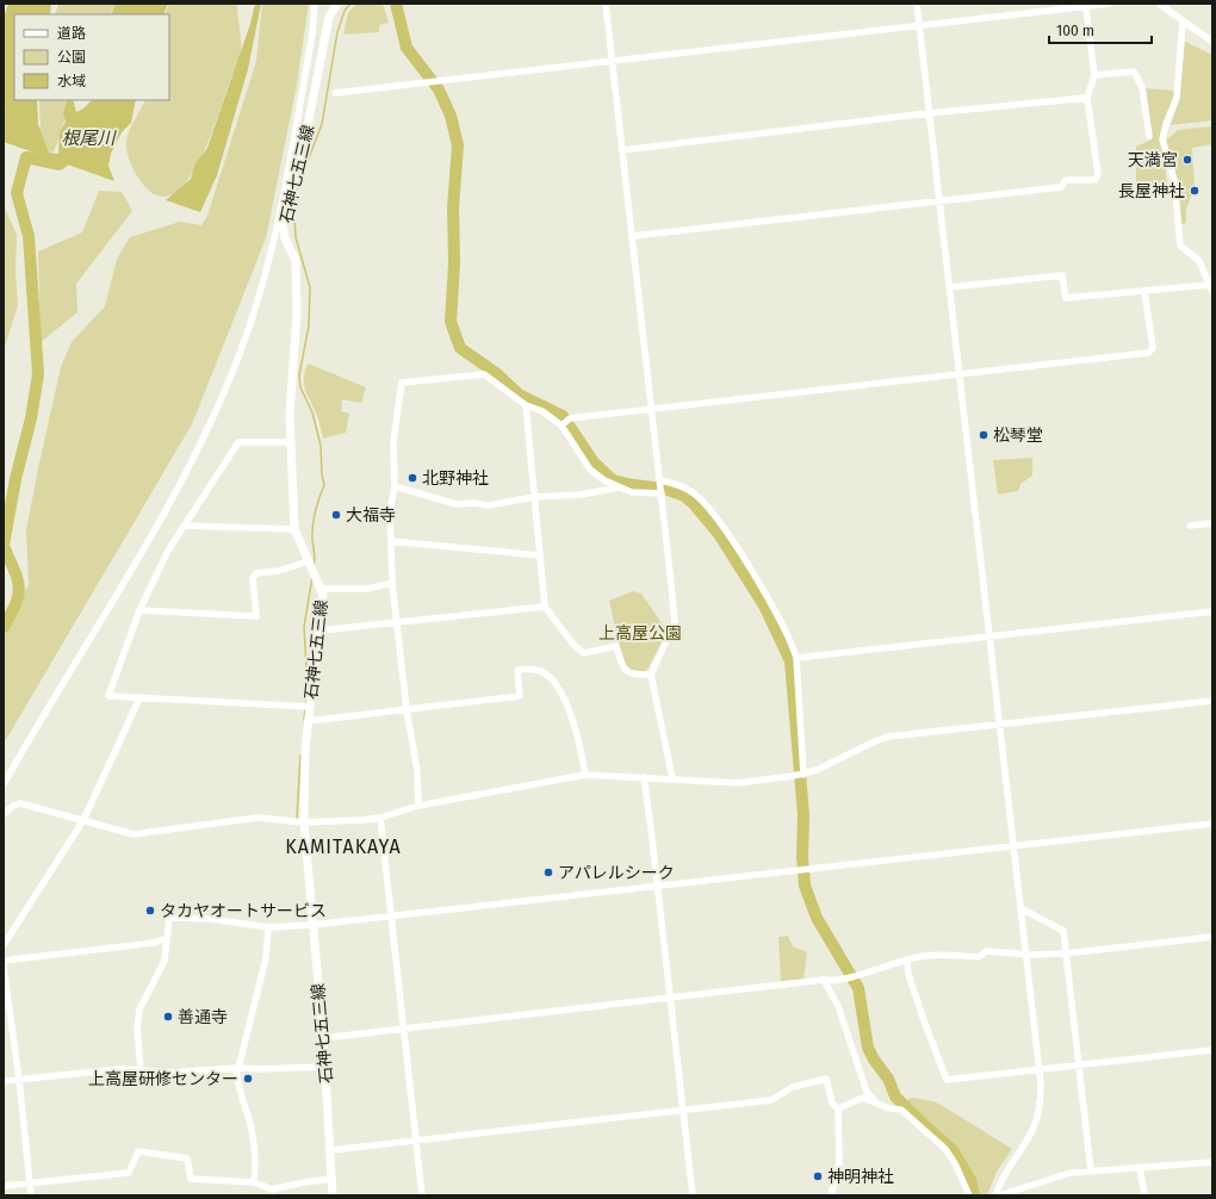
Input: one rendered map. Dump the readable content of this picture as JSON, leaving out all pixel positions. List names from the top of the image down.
{
  "streets": {
    "main road": ["石神七五三線"]
  },
  "districts": ["KAMITAKAYA"],
  "water": ["根尾川"],
  "parks": ["上高屋公園"],
  "places": [
    "天満宮",
    "長屋神社",
    "松琴堂",
    "北野神社",
    "大福寺",
    "アパレルシーク",
    "タカヤオートサービス",
    "善通寺",
    "上高屋研修センター",
    "神明神社"
  ],
  "legend": ["道路", "公園", "水域"],
  "scale_bar": "100 m"
}
